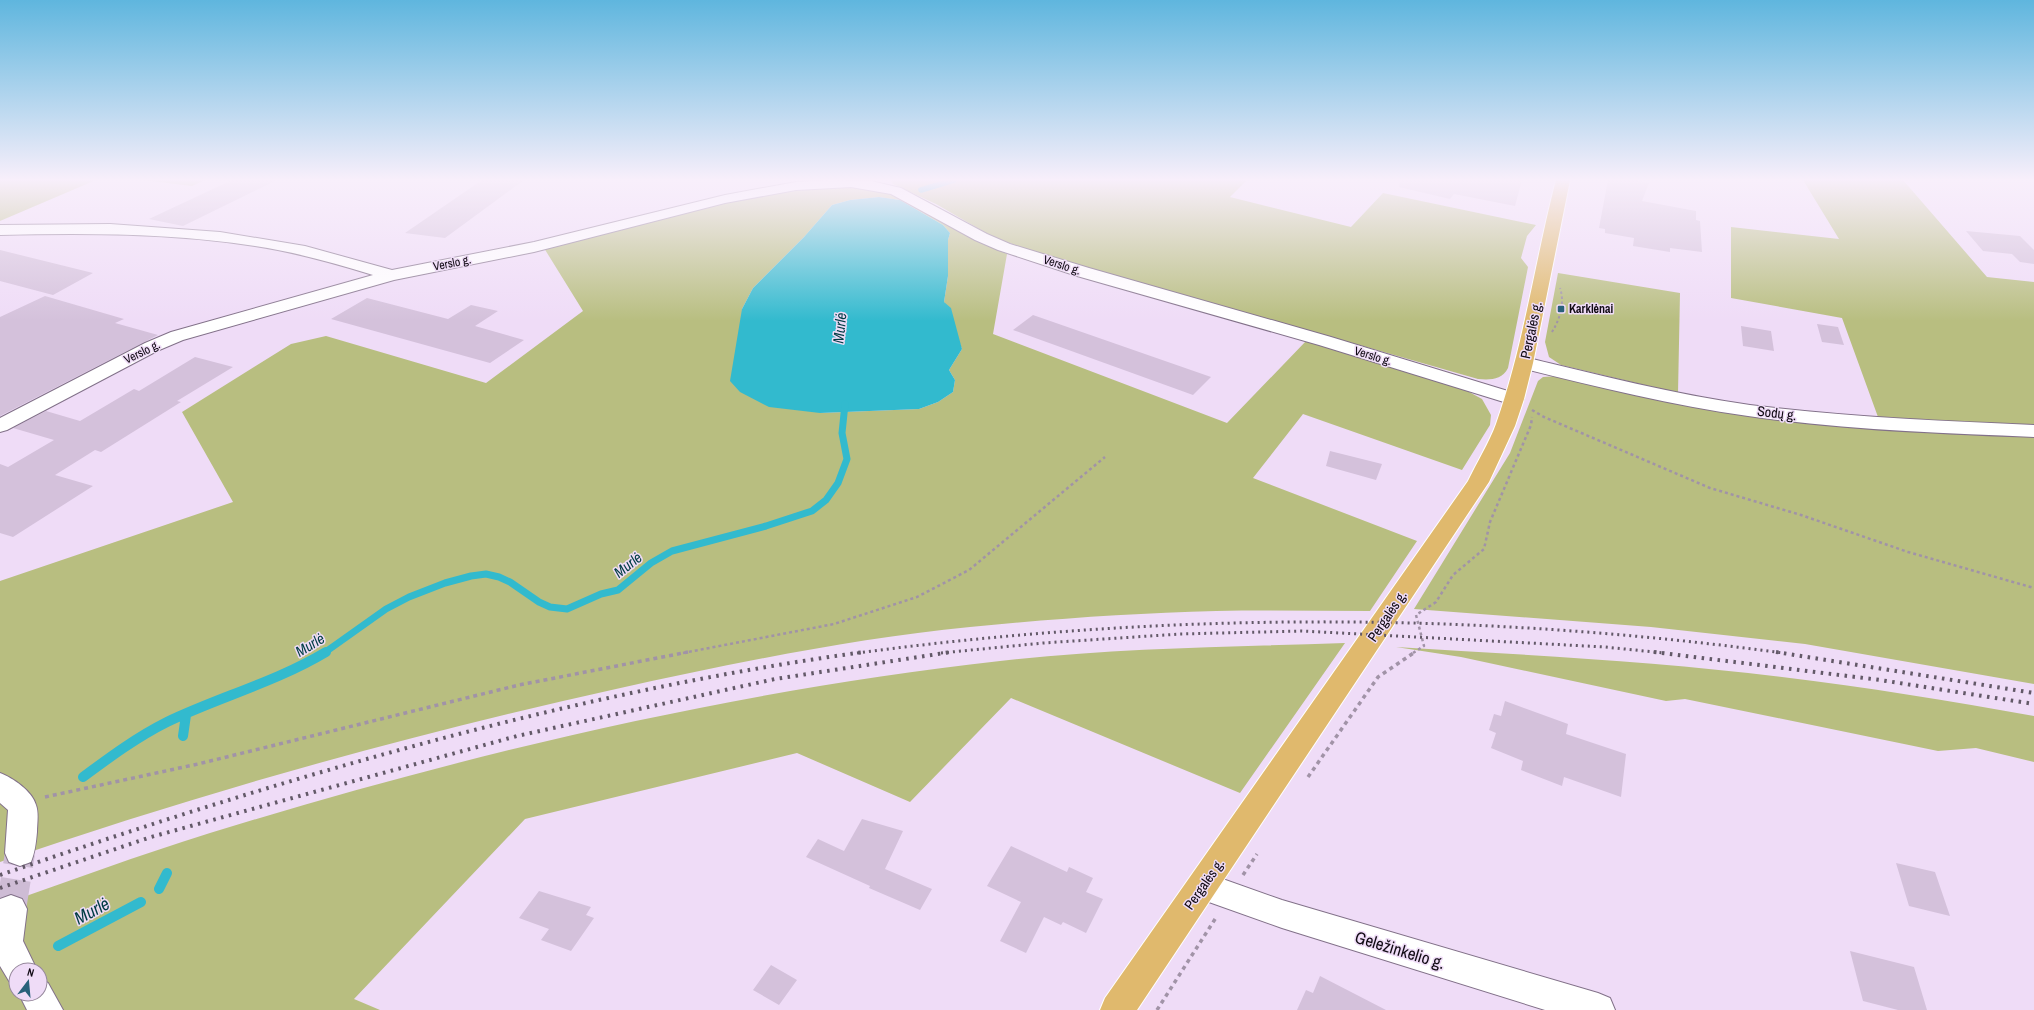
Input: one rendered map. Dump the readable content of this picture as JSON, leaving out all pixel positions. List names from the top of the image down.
{
  "streets": {
    "main road": ["Pergalės g."],
    "street": ["Verslo g.", "Sodų g.", "Geležinkelio g."]
  },
  "crossings": [
    ["Verslo g.", "Pergalės g."],
    ["Pergalės g.", "Sodų g."],
    ["Pergalės g.", "Geležinkelio g."]
  ],
  "water": ["Murlė"],
  "places": {
    "transit": ["Karklėnai"]
  },
  "north": "top"
}
